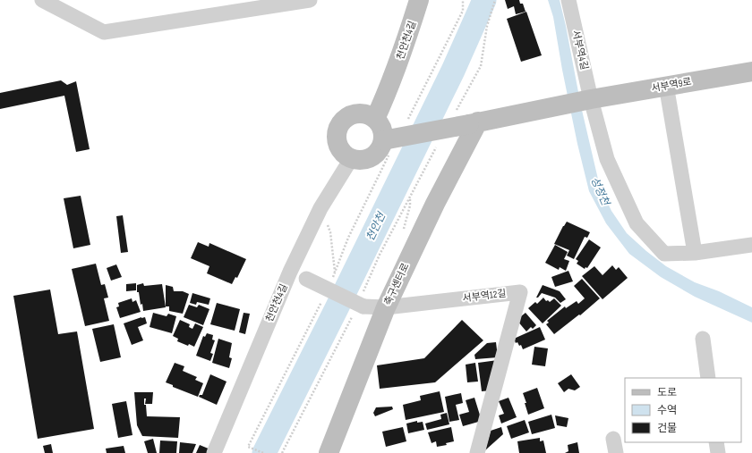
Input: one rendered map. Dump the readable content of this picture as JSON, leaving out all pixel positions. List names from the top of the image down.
{
  "streets": {
    "street": [
      "천안천4길",
      "서부역4길",
      "서부역9로",
      "축구센터로",
      "서부역12길"
    ]
  },
  "crossings": [
    ["천안천4길", "서부역12길"],
    ["서부역4길", "서부역9로"],
    ["서부역9로", "축구센터로"],
    ["축구센터로", "서부역12길"]
  ],
  "water": ["성정천", "천안천"],
  "legend": ["도로", "수역", "건물"]
}
